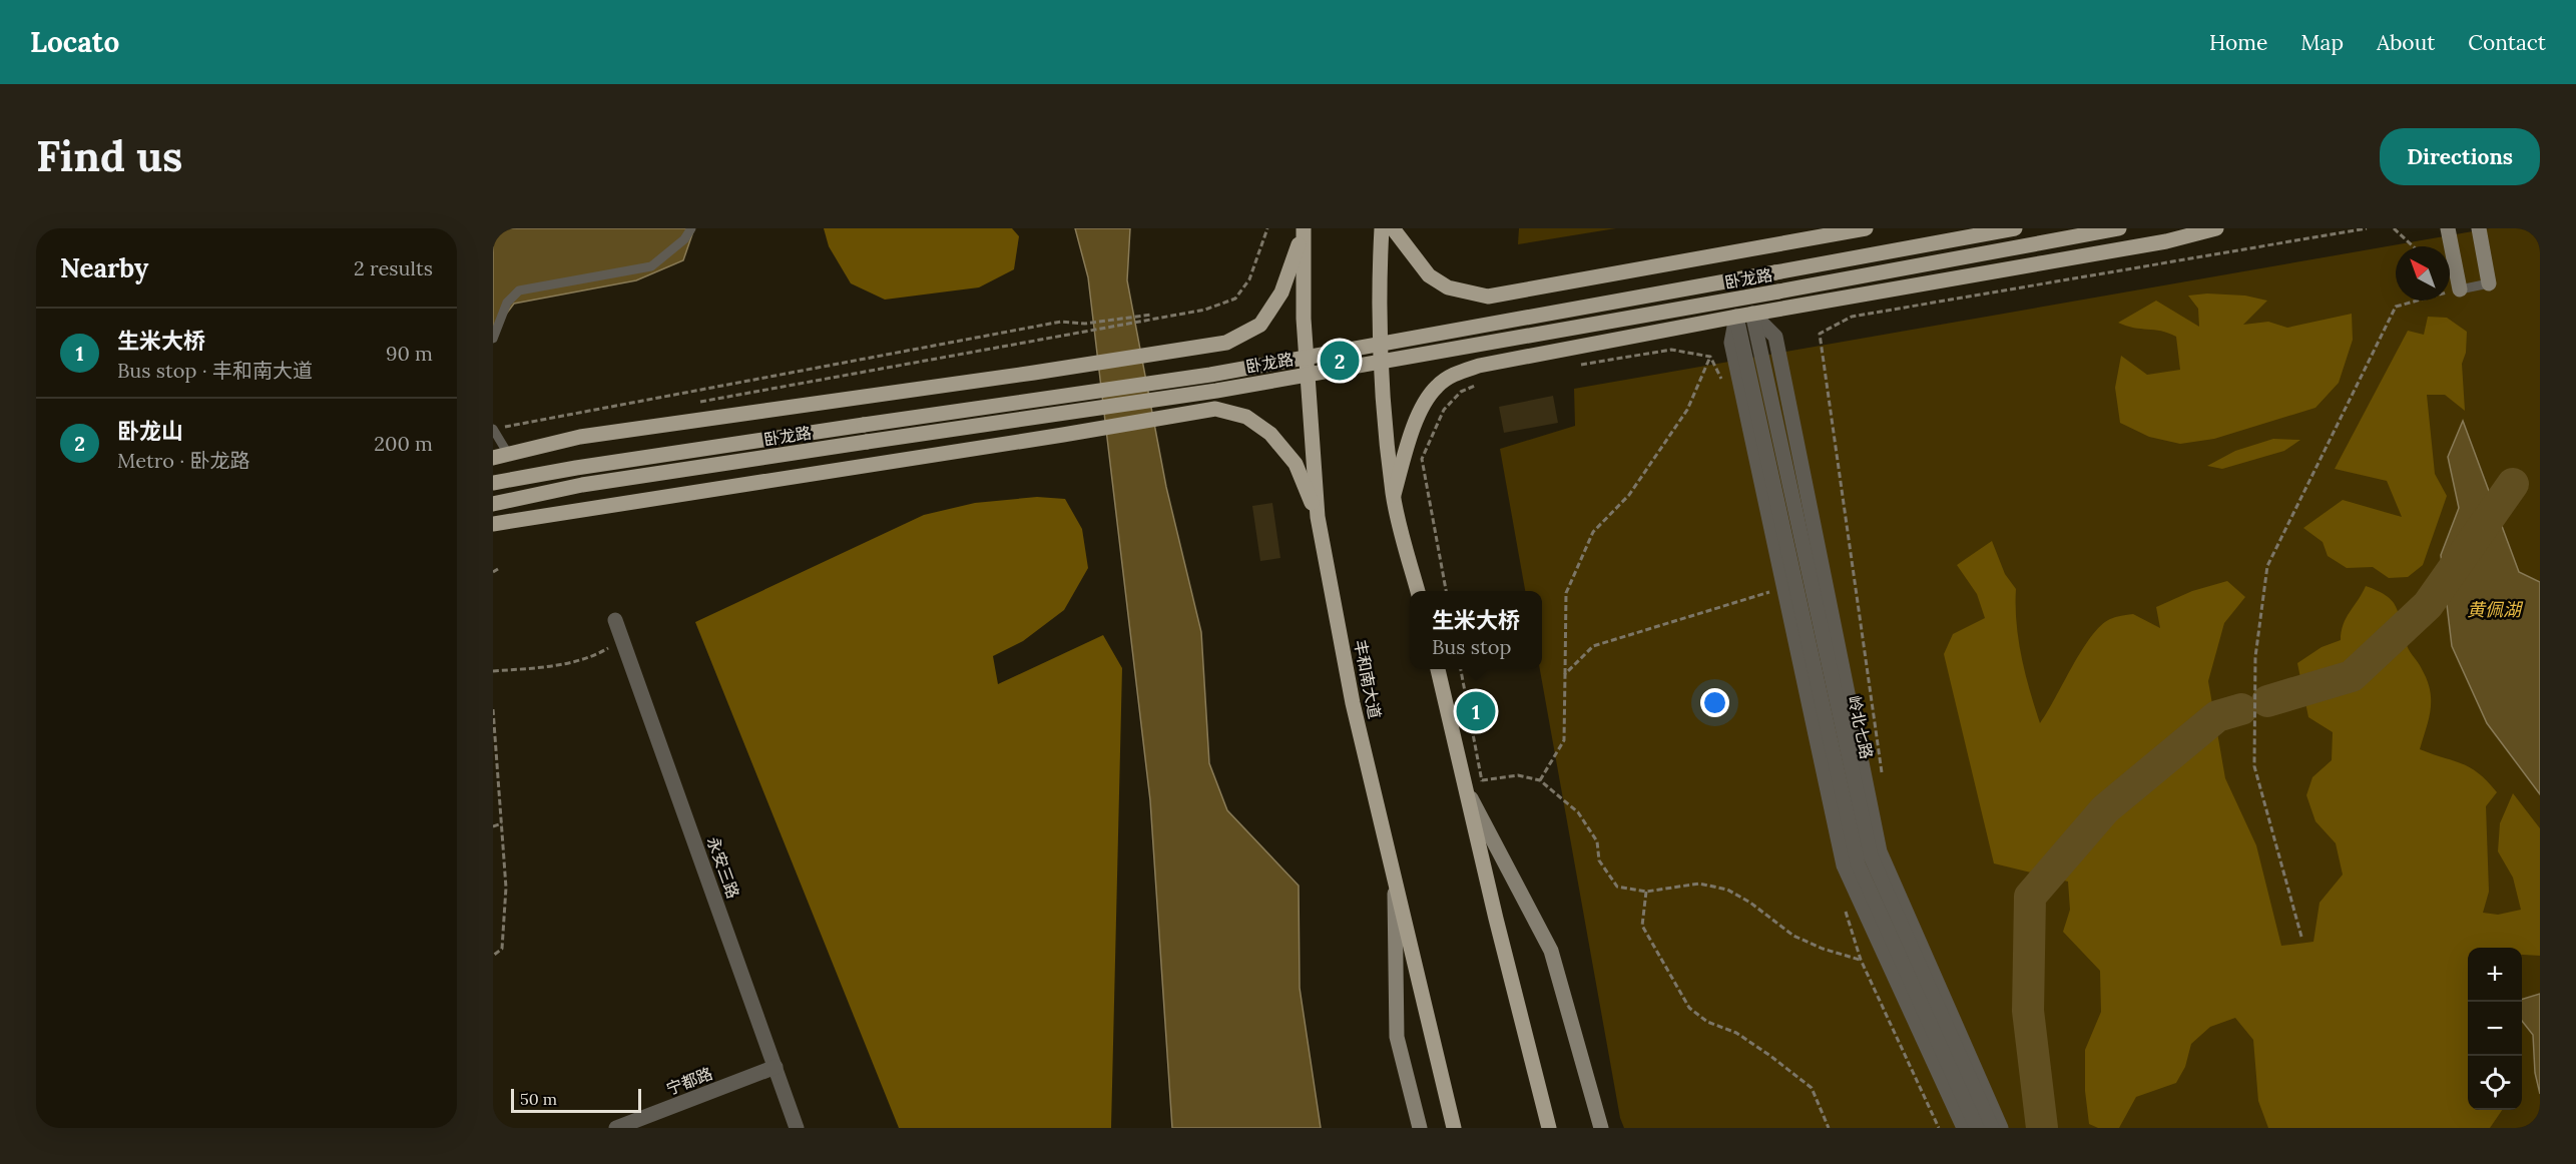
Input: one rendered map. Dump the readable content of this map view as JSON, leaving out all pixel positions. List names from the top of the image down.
{
  "streets": {
    "main road": ["卧龙路", "丰和南大道"],
    "street": ["岭北七路", "永安三路", "宁都路"]
  },
  "crossings": [
    ["卧龙路", "丰和南大道"],
    ["永安三路", "宁都路"]
  ],
  "water": ["黄佩湖"],
  "scale_bar": "50 m",
  "north": "top left",
  "page": {
    "header": "Locato",
    "nav": [
      "Home",
      "Map",
      "About",
      "Contact"
    ],
    "buttons": "Directions",
    "title": "Find us",
    "heading": ["Nearby", "2 results"],
    "list": [
      {
        "mark": "1",
        "name": "生米大桥",
        "note": "Bus stop · 丰和南大道",
        "value": "90 m"
      },
      {
        "mark": "2",
        "name": "卧龙山",
        "note": "Metro · 卧龙路",
        "value": "200 m"
      }
    ],
    "pins": ["2", "1"],
    "popup": ["生米大桥", "Bus stop"],
    "map_buttons": ["+", "−"],
    "scale": "50 m"
  }
}
